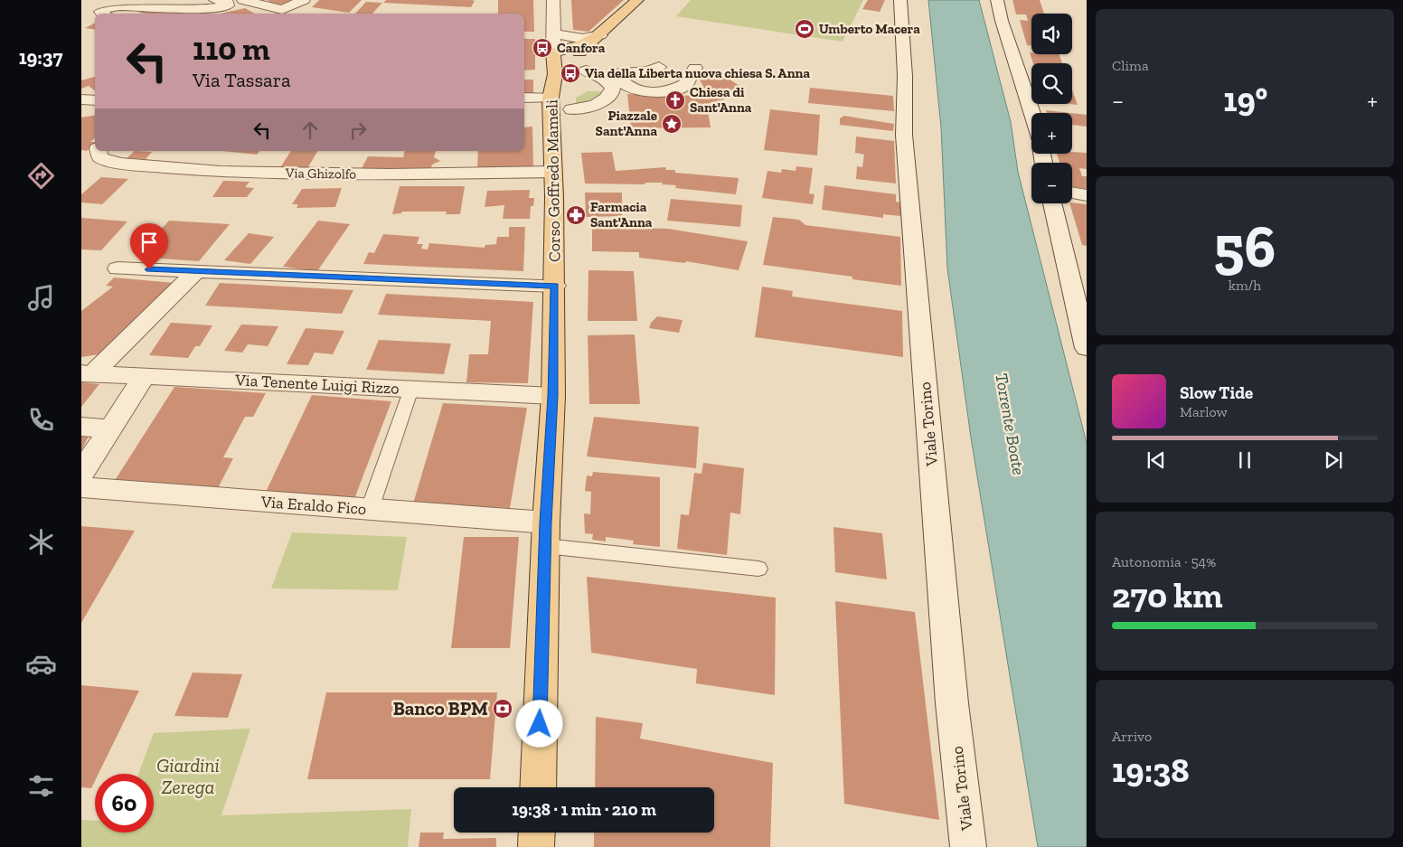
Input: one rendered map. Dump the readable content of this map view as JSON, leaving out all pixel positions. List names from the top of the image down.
{
  "streets": {
    "main road": ["Corso Goffredo Mameli"],
    "street": [
      "Via Ghizolfo",
      "Via Tenente Luigi Rizzo",
      "Viale Torino",
      "Via Eraldo Fico"
    ]
  },
  "crossings": [
    ["Via Ghizolfo", "Corso Goffredo Mameli"],
    ["Corso Goffredo Mameli", "Via Tenente Luigi Rizzo"],
    ["Corso Goffredo Mameli", "Via Eraldo Fico"]
  ],
  "water": ["Torrente Boate"],
  "parks": ["Giardini Zerega"],
  "places": {
    "sports": ["Umberto Macera"],
    "bus stop": ["Canfora", "Via della Liberta nuova chiesa S. Anna"],
    "church": ["Chiesa di Sant'Anna"],
    "place": ["Piazzale Sant'Anna"],
    "pharmacy": ["Farmacia Sant'Anna"],
    "bank": ["Banco BPM"]
  },
  "page": {
    "tabs": "19:37",
    "tile": [
      "Clima",
      ["56", "km/h"],
      ["Autonomia · 54%", "270 km"],
      ["Arrivo", "19:38"]
    ],
    "map_buttons": ["+", "−"],
    "turn": ["110 m", "Via Tassara"],
    "heat": ["−", "19°", "+"],
    "song": ["Slow Tide", "Marlow"],
    "limit": "60",
    "trip": "19:38 · 1 min · 210 m"
  }
}
